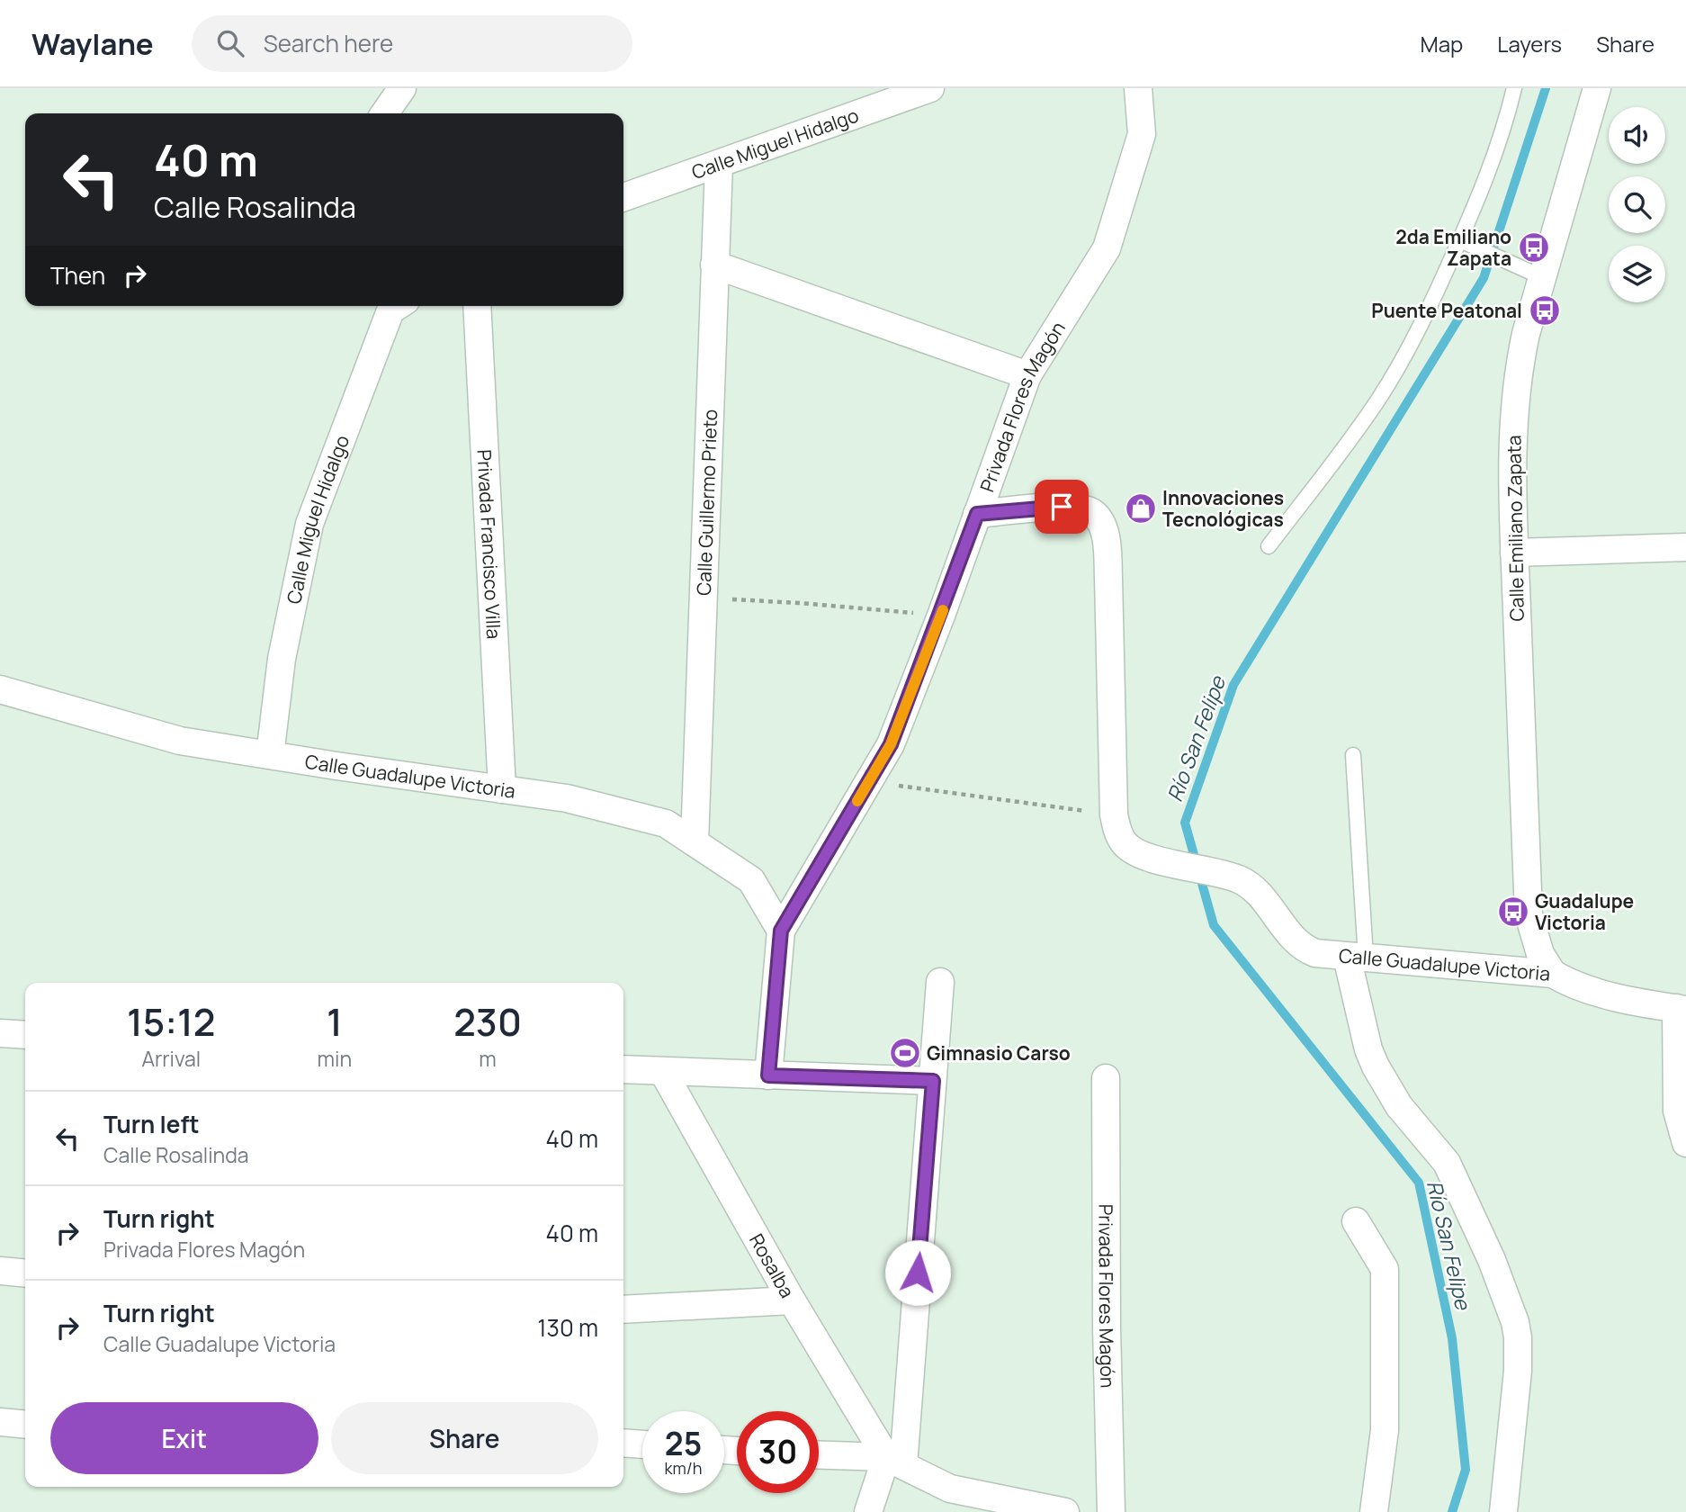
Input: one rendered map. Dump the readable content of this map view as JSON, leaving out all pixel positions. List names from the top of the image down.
{
  "streets": {
    "street": [
      "Calle Miguel Hidalgo",
      "Privada Flores Magón",
      "Calle Guillermo Prieto",
      "Calle Emiliano Zapata",
      "Privada Francisco Villa",
      "Calle Guadalupe Victoria",
      "Rosalba"
    ]
  },
  "crossings": [
    ["Calle Miguel Hidalgo", "Calle Guillermo Prieto"],
    ["Calle Miguel Hidalgo", "Calle Guadalupe Victoria"],
    ["Privada Flores Magón", "Calle Guadalupe Victoria"],
    ["Calle Guillermo Prieto", "Calle Guadalupe Victoria"],
    ["Calle Emiliano Zapata", "Calle Guadalupe Victoria"],
    ["Privada Francisco Villa", "Calle Guadalupe Victoria"]
  ],
  "water": ["Río San Felipe"],
  "places": {
    "bus stop": ["2da Emiliano Zapata", "Puente Peatonal", "Guadalupe Victoria"],
    "shop": ["Innovaciones Tecnológicas"],
    "sports": ["Gimnasio Carso"]
  },
  "page": {
    "header": "Waylane",
    "search": "Search here",
    "nav": ["Map", "Layers", "Share"],
    "turn": ["40 m", "Calle Rosalinda"],
    "then": "Then",
    "eta": [
      "15:12",
      "Arrival",
      "1",
      "min",
      "230",
      "m"
    ],
    "list": [
      {
        "name": "Turn left",
        "note": "Calle Rosalinda",
        "value": "40 m"
      },
      {
        "name": "Turn right",
        "note": "Privada Flores Magón",
        "value": "40 m"
      },
      {
        "name": "Turn right",
        "note": "Calle Guadalupe Victoria",
        "value": "130 m"
      }
    ],
    "buttons": ["Exit", "Share"],
    "speed": "25 km/h",
    "limit": "30"
  }
}
